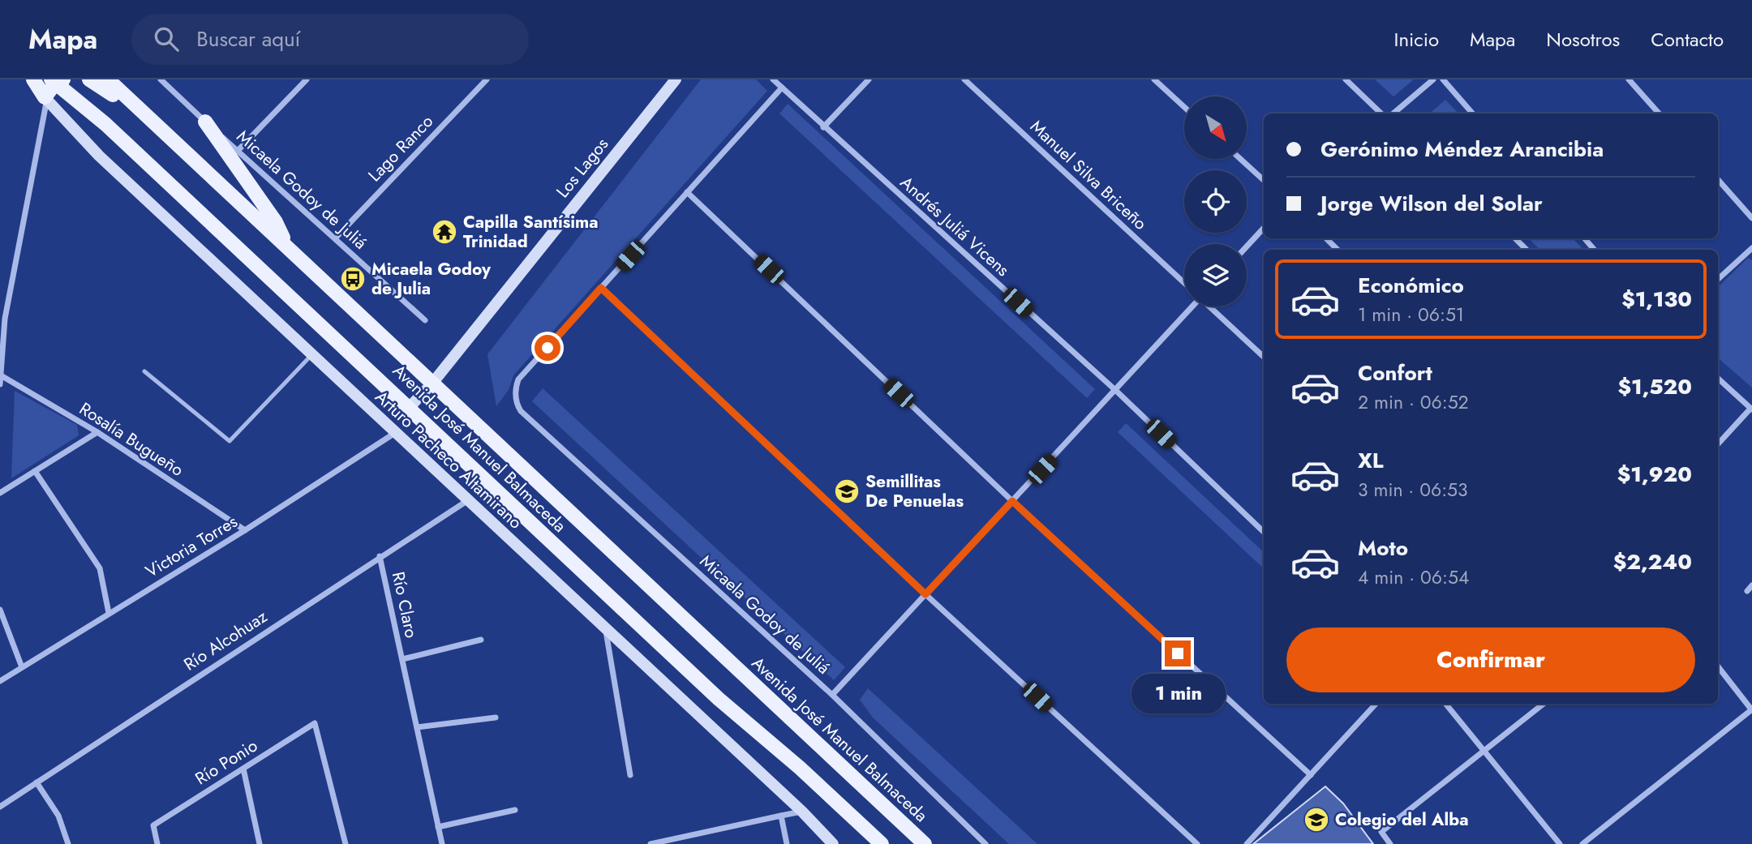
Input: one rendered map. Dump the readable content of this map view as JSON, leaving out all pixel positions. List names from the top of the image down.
{
  "streets": {
    "main road": ["Avenida José Manuel Balmaceda"],
    "street": [
      "Lago Ranco",
      "Los Lagos",
      "Manuel Silva Briceño",
      "Micaela Godoy de Juliá",
      "Andrés Juliá Vicens",
      "Rosalía Bugueño",
      "Arturo Pacheco Altamirano",
      "Victoria Torres",
      "Río Claro",
      "Río Alcohuaz",
      "Río Ponio"
    ]
  },
  "crossings": [
    ["Lago Ranco", "Micaela Godoy de Juliá"],
    ["Los Lagos", "Avenida José Manuel Balmaceda"],
    ["Rosalía Bugueño", "Victoria Torres"],
    ["Arturo Pacheco Altamirano", "Victoria Torres"],
    ["Arturo Pacheco Altamirano", "Río Alcohuaz"],
    ["Río Claro", "Río Alcohuaz"]
  ],
  "places": {
    "temple": ["Capilla Santísima Trinidad"],
    "bus stop": ["Micaela Godoy de Julia"],
    "school or university": ["Semillitas De Penuelas", "Colegio del Alba"]
  },
  "north": "bottom right",
  "page": {
    "header": "Mapa",
    "search": "Buscar aquí",
    "nav": [
      "Inicio",
      "Mapa",
      "Nosotros",
      "Contacto"
    ],
    "banner": ["Gerónimo Méndez Arancibia", "Jorge Wilson del Solar"],
    "list": [
      {
        "name": "Económico",
        "note": "1 min · 06:51",
        "value": "$1,130"
      },
      {
        "name": "Confort",
        "note": "2 min · 06:52",
        "value": "$1,520"
      },
      {
        "name": "XL",
        "note": "3 min · 06:53",
        "value": "$1,920"
      },
      {
        "name": "Moto",
        "note": "4 min · 06:54",
        "value": "$2,240"
      }
    ],
    "buttons": "Confirmar",
    "bubble": "1 min"
  }
}
